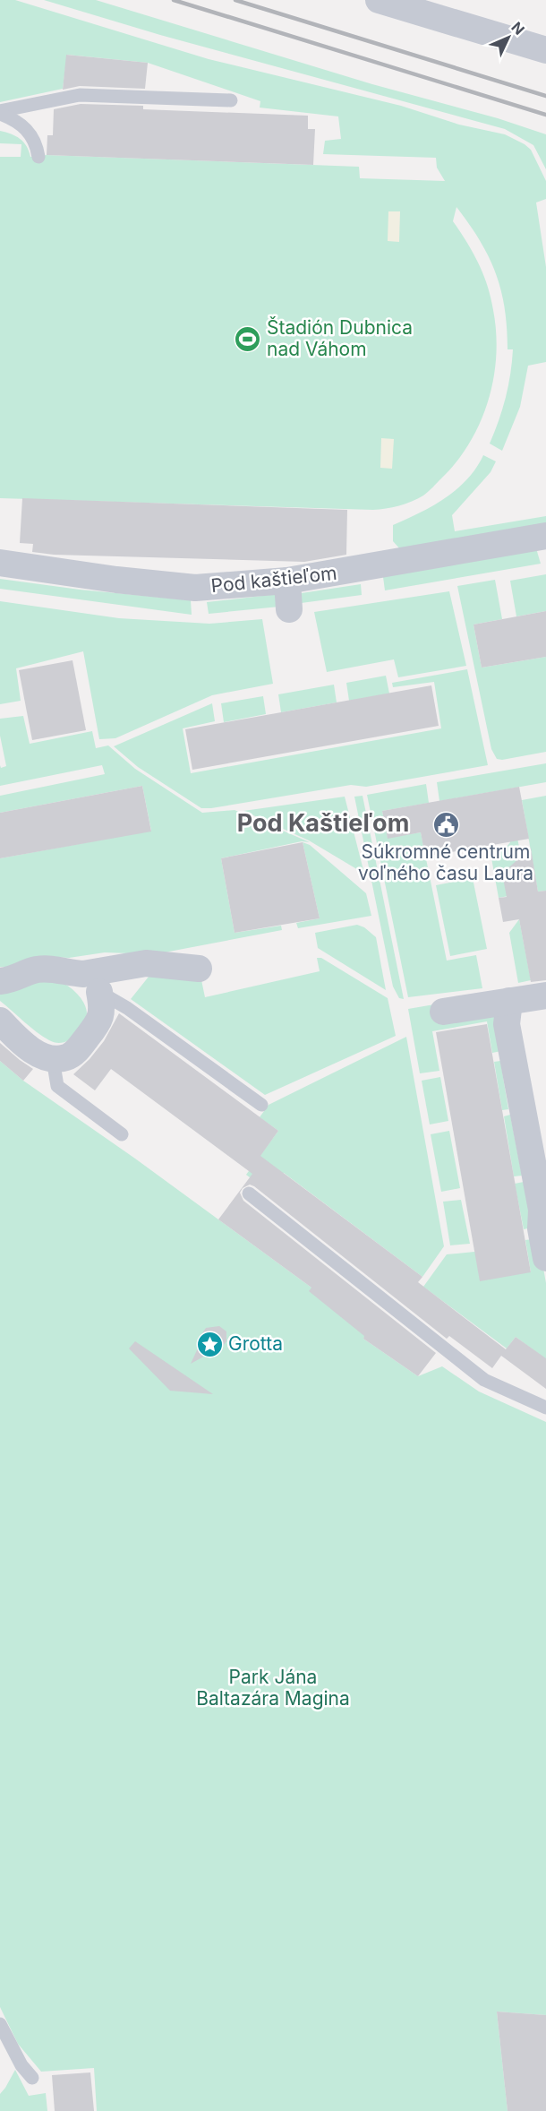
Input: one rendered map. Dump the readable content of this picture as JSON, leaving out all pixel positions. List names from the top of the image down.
{
  "streets": {
    "street": ["Pod kaštieľom"]
  },
  "districts": ["Pod Kaštieľom"],
  "parks": ["Park Jána Baltazára Magina"],
  "places": {
    "sports": ["Štadión Dubnica nad Váhom"],
    "public building": ["Súkromné centrum voľného času Laura"],
    "place": ["Grotta"]
  },
  "north": "top right"
}
